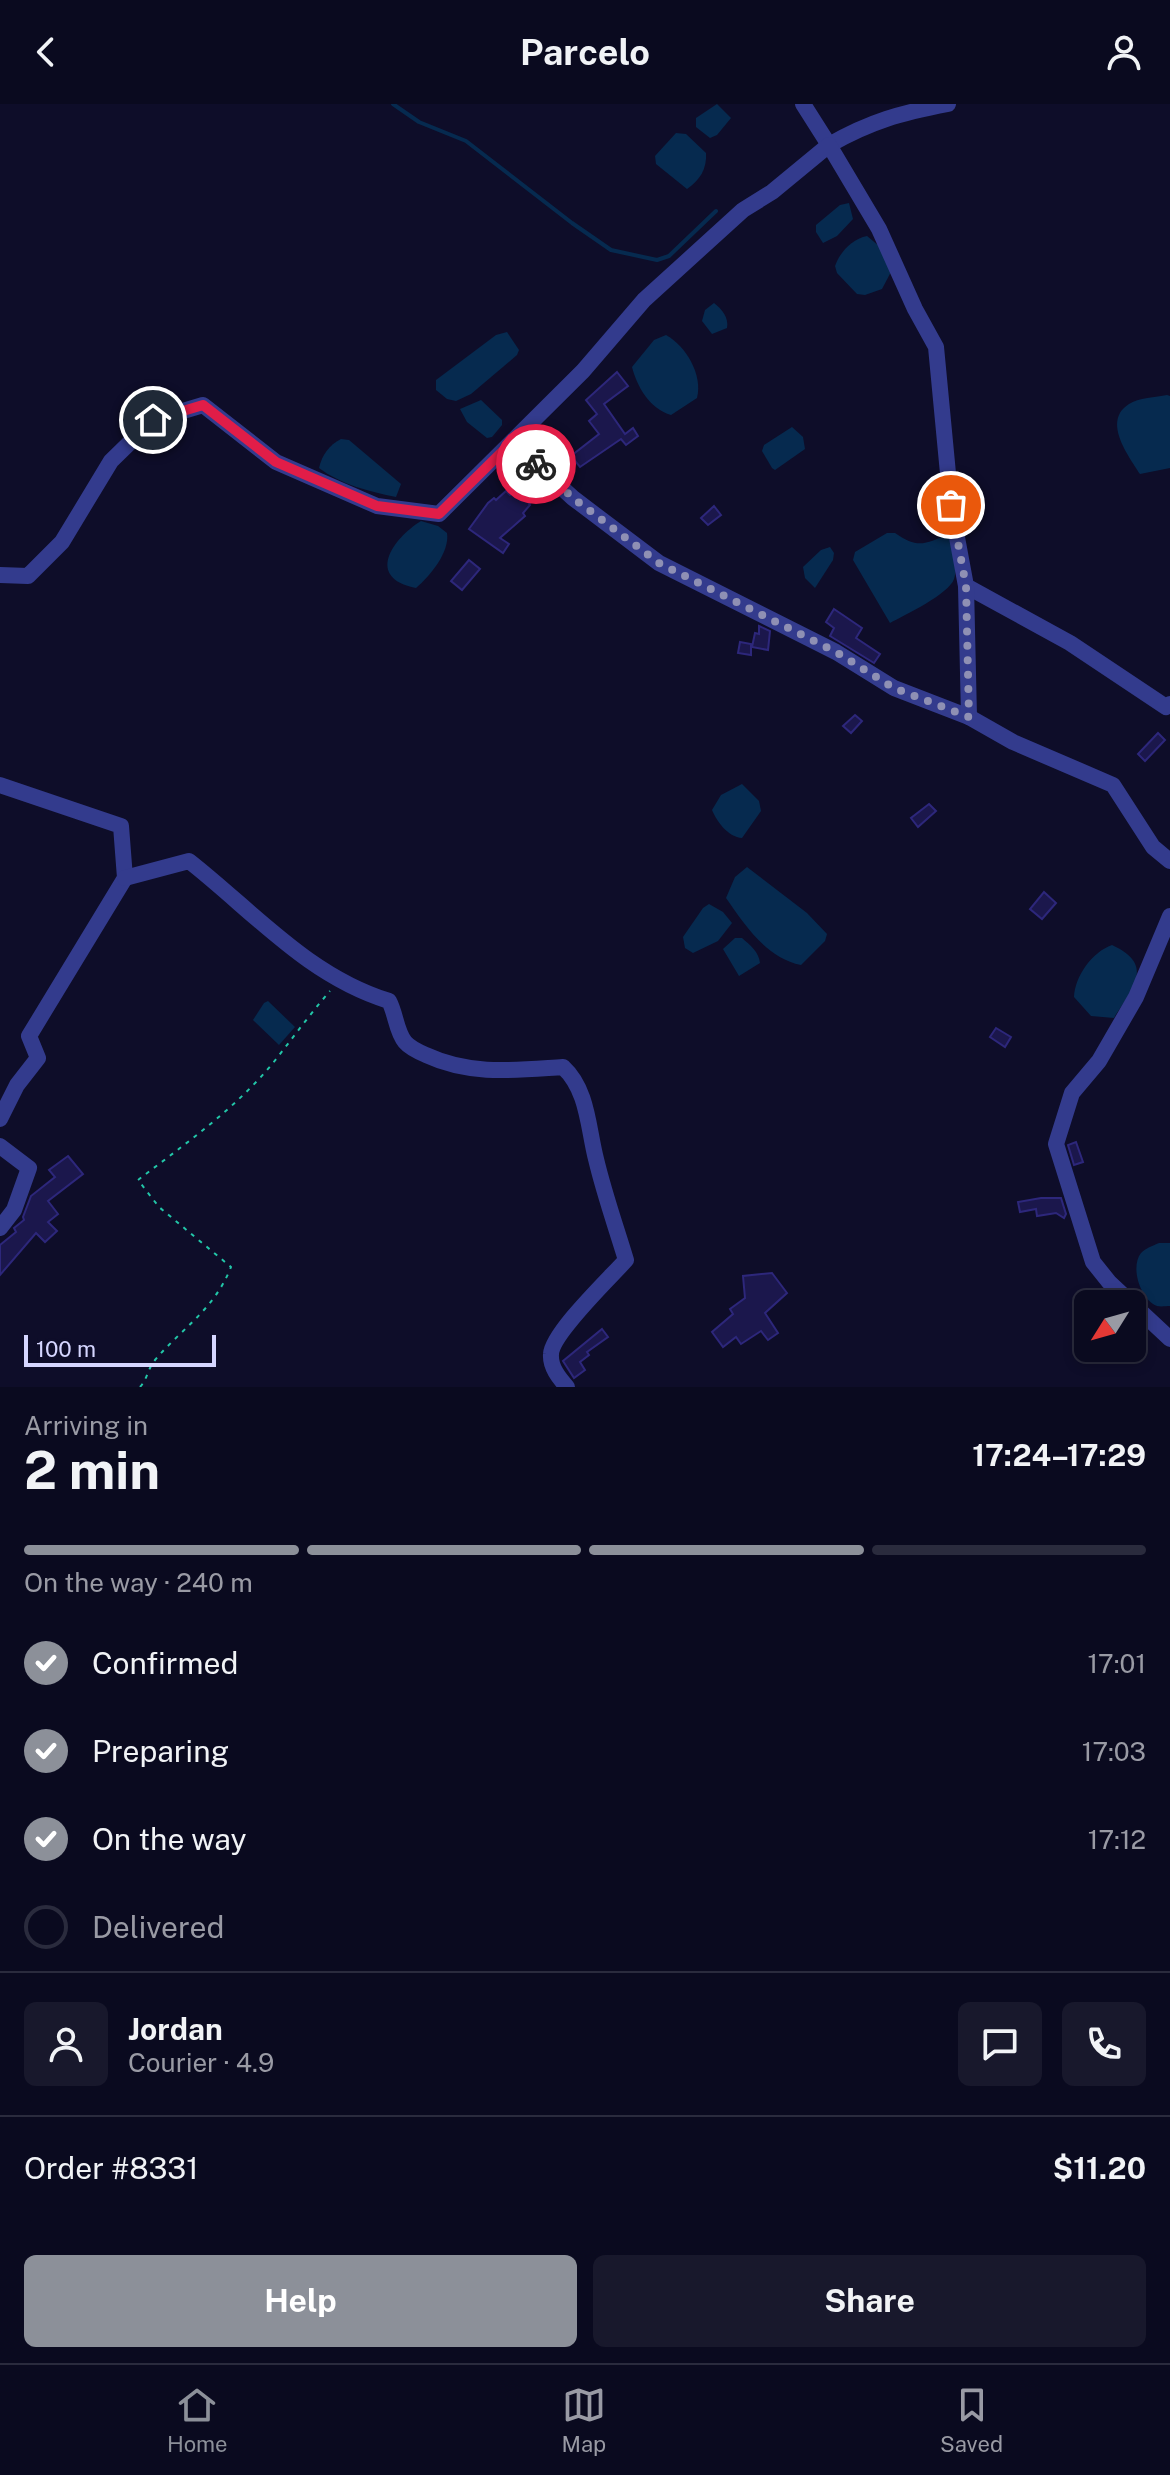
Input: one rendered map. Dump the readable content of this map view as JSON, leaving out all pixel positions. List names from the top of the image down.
{
  "scale_bar": "100 m",
  "north": "bottom left",
  "page": {
    "header": "Parcelo",
    "scale": "100 m",
    "heading": ["2 min", "Arriving in", "17:24–17:29"],
    "panel": [
      "Jordan",
      "Courier · 4.9",
      "Order #8331",
      "$11.20"
    ],
    "bar": "On the way · 240 m",
    "list": [
      ["Confirmed", "17:01"],
      ["Preparing", "17:03"],
      ["On the way", "17:12"],
      "Delivered"
    ],
    "buttons": ["Help", "Share"],
    "tabs": ["Home", "Map", "Saved"]
  }
}
